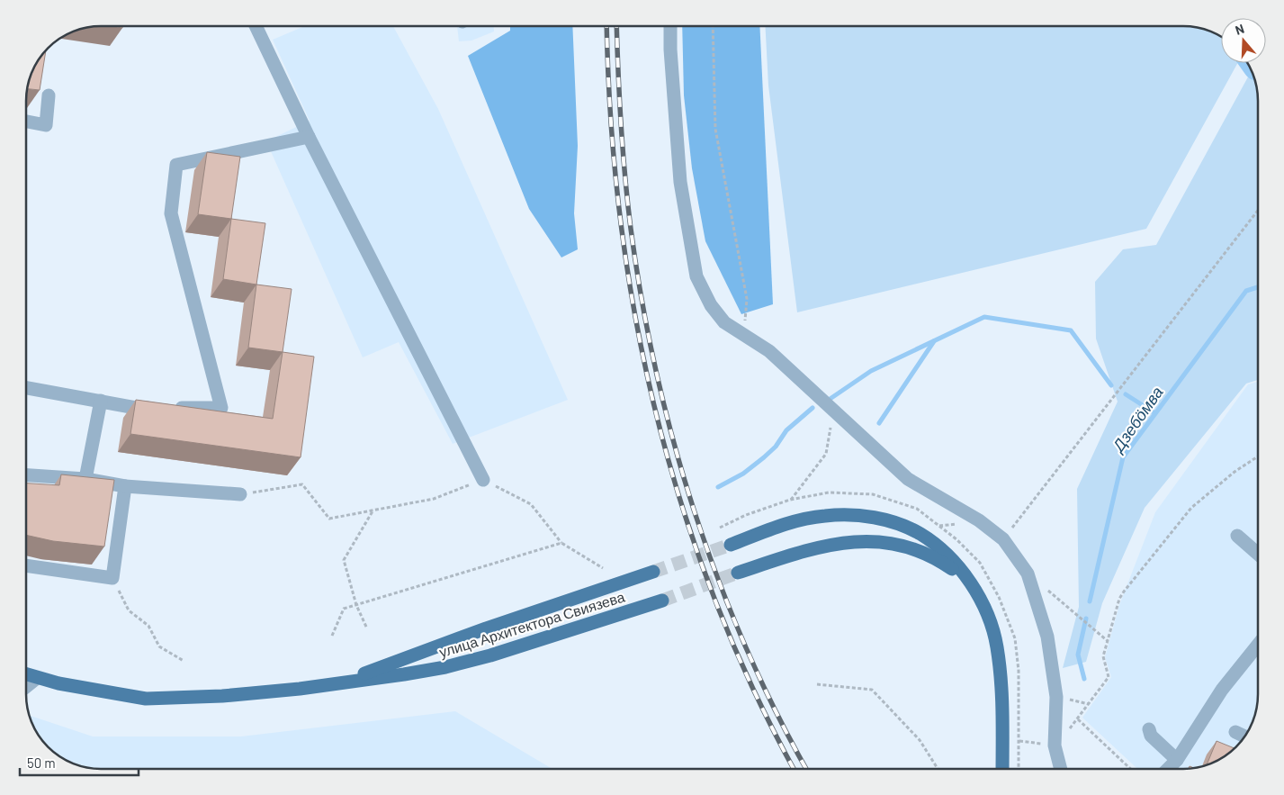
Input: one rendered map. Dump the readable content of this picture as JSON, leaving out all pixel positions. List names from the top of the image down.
{
  "streets": {
    "main road": ["улица Архитектора Свиязева"]
  },
  "water": ["Дзебӧмва"],
  "scale_bar": "50 m",
  "north": "top"
}
